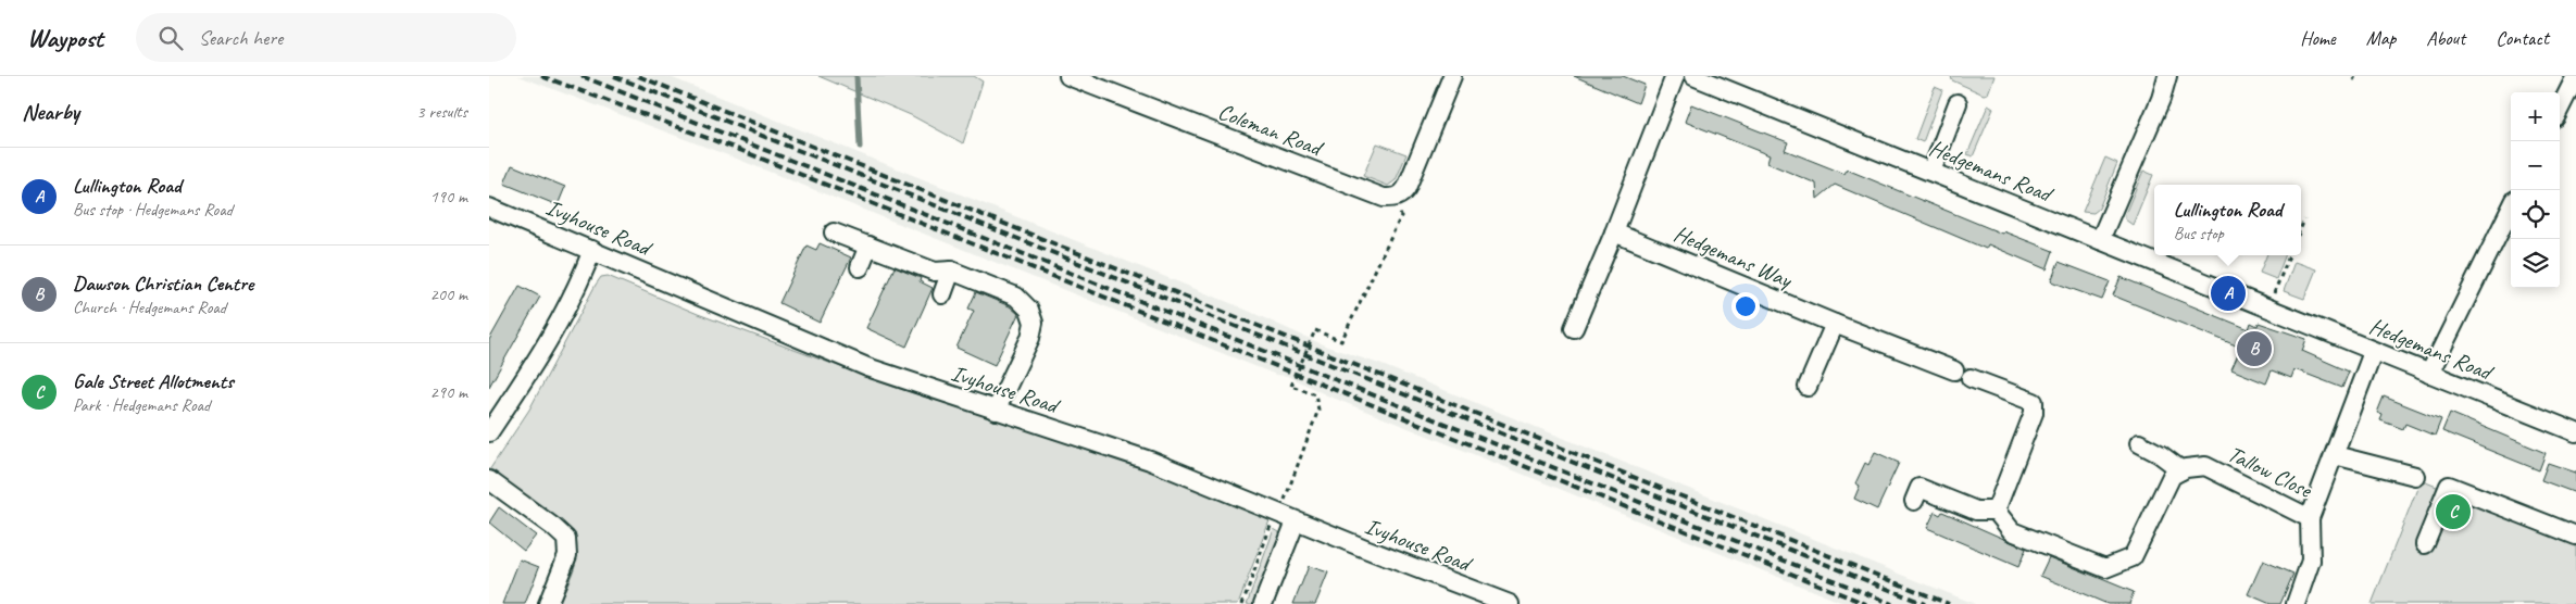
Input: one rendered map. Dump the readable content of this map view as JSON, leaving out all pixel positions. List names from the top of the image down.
{
  "streets": {
    "street": [
      "Coleman Road",
      "Hedgemans Road",
      "Ivyhouse Road",
      "Hedgemans Way",
      "Tallow Close"
    ]
  },
  "crossings": [
    ["Hedgemans Road", "Tallow Close"]
  ],
  "page": {
    "header": "Waypost",
    "search": "Search here",
    "nav": [
      "Home",
      "Map",
      "About",
      "Contact"
    ],
    "heading": ["Nearby", "3 results"],
    "map_buttons": ["+", "−"],
    "list": [
      {
        "mark": "A",
        "name": "Lullington Road",
        "note": "Bus stop · Hedgemans Road",
        "value": "190 m"
      },
      {
        "mark": "B",
        "name": "Dawson Christian Centre",
        "note": "Church · Hedgemans Road",
        "value": "200 m"
      },
      {
        "mark": "C",
        "name": "Gale Street Allotments",
        "note": "Park · Hedgemans Road",
        "value": "290 m"
      }
    ],
    "popup": ["Lullington Road", "Bus stop"],
    "pins": ["A", "B", "C"]
  }
}
